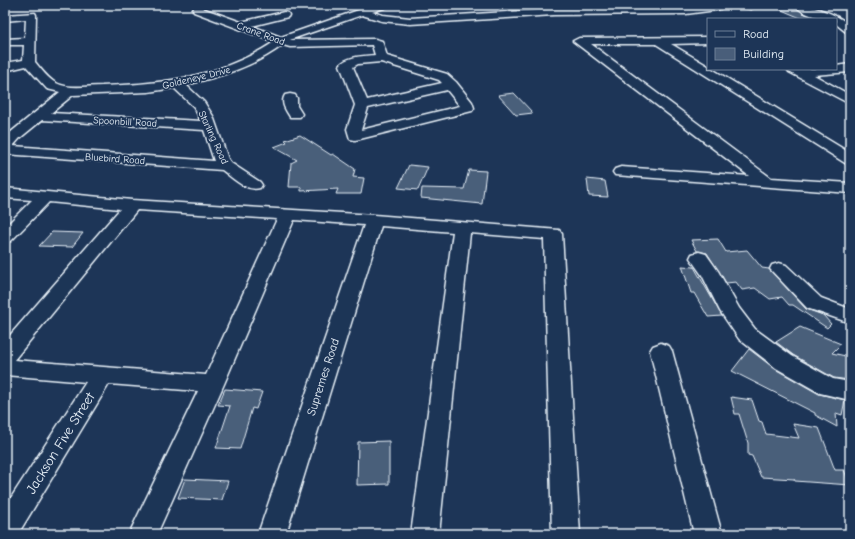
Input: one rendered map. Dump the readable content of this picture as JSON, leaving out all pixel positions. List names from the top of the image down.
{
  "streets": {
    "street": [
      "Crane Road",
      "Goldeneye Drive",
      "Spoonbill Road",
      "Starling Road",
      "Bluebird Road",
      "Supremes Road",
      "Jackson Five Street"
    ]
  },
  "crossings": [
    ["Crane Road", "Goldeneye Drive"],
    ["Goldeneye Drive", "Starling Road"],
    ["Spoonbill Road", "Starling Road"],
    ["Starling Road", "Bluebird Road"]
  ],
  "legend": ["Road", "Building"]
}
